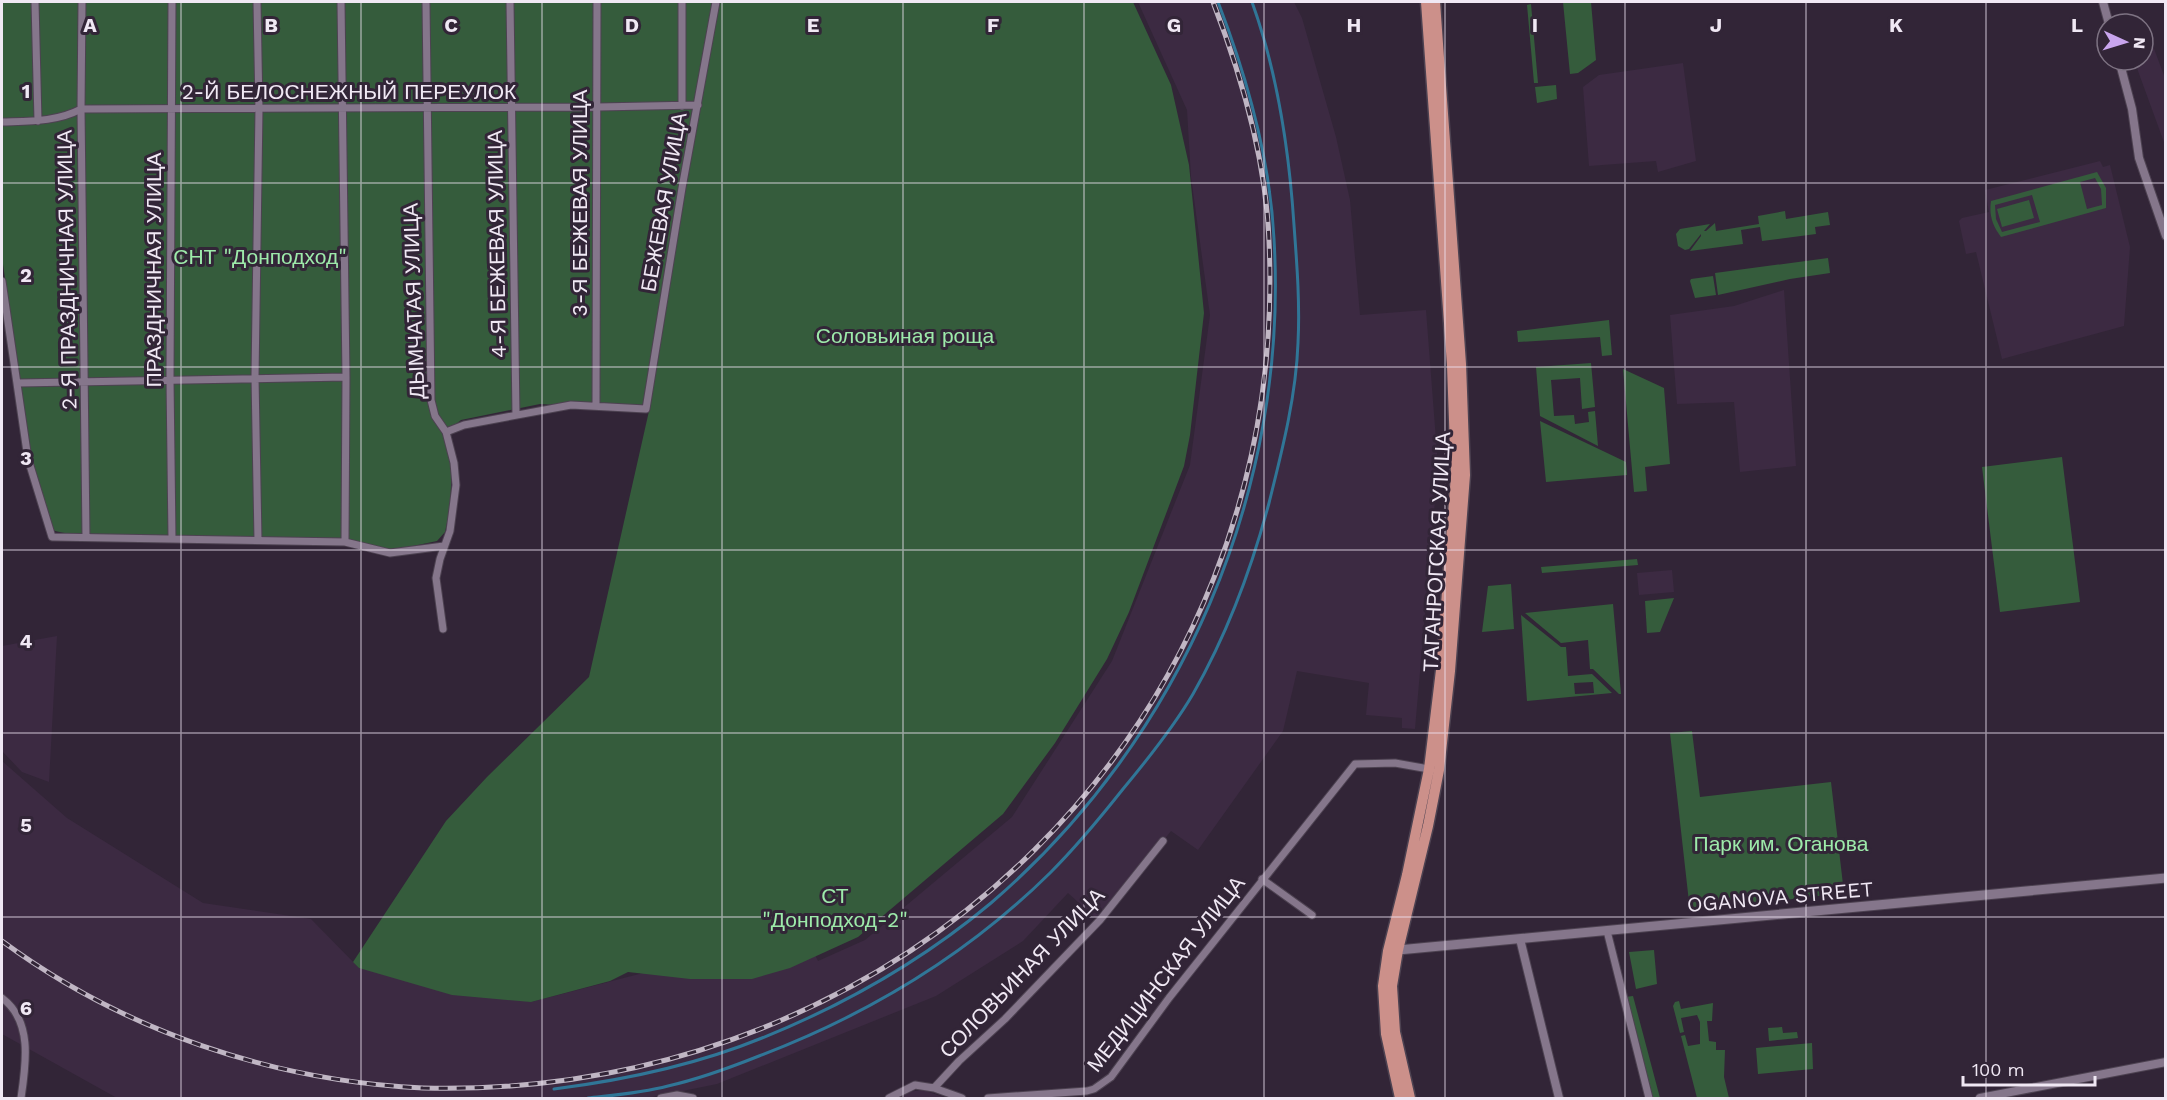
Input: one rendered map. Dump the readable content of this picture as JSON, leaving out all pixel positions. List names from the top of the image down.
{
  "streets": {
    "main road": ["ТАГАНРОГСКАЯ УЛИЦА", "OGANOVA STREET"],
    "street": [
      "2-Й БЕЛОСНЕЖНЫЙ ПЕРЕУЛОК",
      "БЕЖЕВАЯ УЛИЦА",
      "3-Я БЕЖЕВАЯ УЛИЦА",
      "4-Я БЕЖЕВАЯ УЛИЦА",
      "2-Я ПРАЗДНИЧНАЯ УЛИЦА",
      "ПРАЗДНИЧНАЯ УЛИЦА",
      "ДЫМЧАТАЯ УЛИЦА",
      "СОЛОВЬИНАЯ УЛИЦА",
      "МЕДИЦИНСКАЯ УЛИЦА"
    ]
  },
  "crossings": [
    ["2-Й БЕЛОСНЕЖНЫЙ ПЕРЕУЛОК", "БЕЖЕВАЯ УЛИЦА"],
    ["2-Й БЕЛОСНЕЖНЫЙ ПЕРЕУЛОК", "3-Я БЕЖЕВАЯ УЛИЦА"],
    ["2-Й БЕЛОСНЕЖНЫЙ ПЕРЕУЛОК", "4-Я БЕЖЕВАЯ УЛИЦА"],
    ["2-Й БЕЛОСНЕЖНЫЙ ПЕРЕУЛОК", "2-Я ПРАЗДНИЧНАЯ УЛИЦА"],
    ["2-Й БЕЛОСНЕЖНЫЙ ПЕРЕУЛОК", "ПРАЗДНИЧНАЯ УЛИЦА"],
    ["2-Й БЕЛОСНЕЖНЫЙ ПЕРЕУЛОК", "ДЫМЧАТАЯ УЛИЦА"],
    ["БЕЖЕВАЯ УЛИЦА", "3-Я БЕЖЕВАЯ УЛИЦА"],
    ["ТАГАНРОГСКАЯ УЛИЦА", "OGANOVA STREET"],
    ["ТАГАНРОГСКАЯ УЛИЦА", "МЕДИЦИНСКАЯ УЛИЦА"]
  ],
  "parks": [
    "СНТ \"Донподход\"",
    "Соловьиная роща",
    "Парк им. Оганова",
    "СТ \"Донподход-2\""
  ],
  "scale_bar": "100 m",
  "north": "right",
  "grid": {
    "columns": [
      "A",
      "B",
      "C",
      "D",
      "E",
      "F",
      "G",
      "H",
      "I",
      "J",
      "K",
      "L"
    ],
    "rows": [
      "1",
      "2",
      "3",
      "4",
      "5",
      "6"
    ]
  }
}
